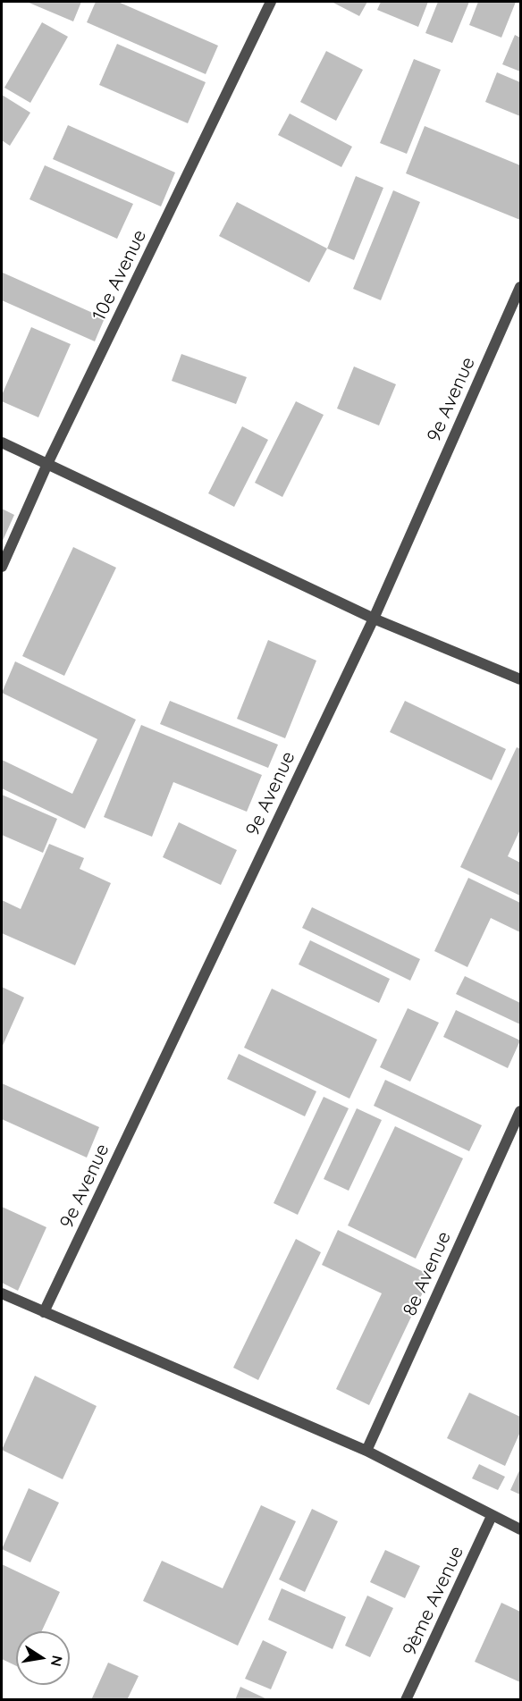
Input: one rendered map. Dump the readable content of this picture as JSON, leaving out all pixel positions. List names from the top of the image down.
{
  "streets": {
    "street": [
      "10e Avenue",
      "9e Avenue",
      "8e Avenue",
      "9ème Avenue"
    ]
  },
  "north": "right"
}
